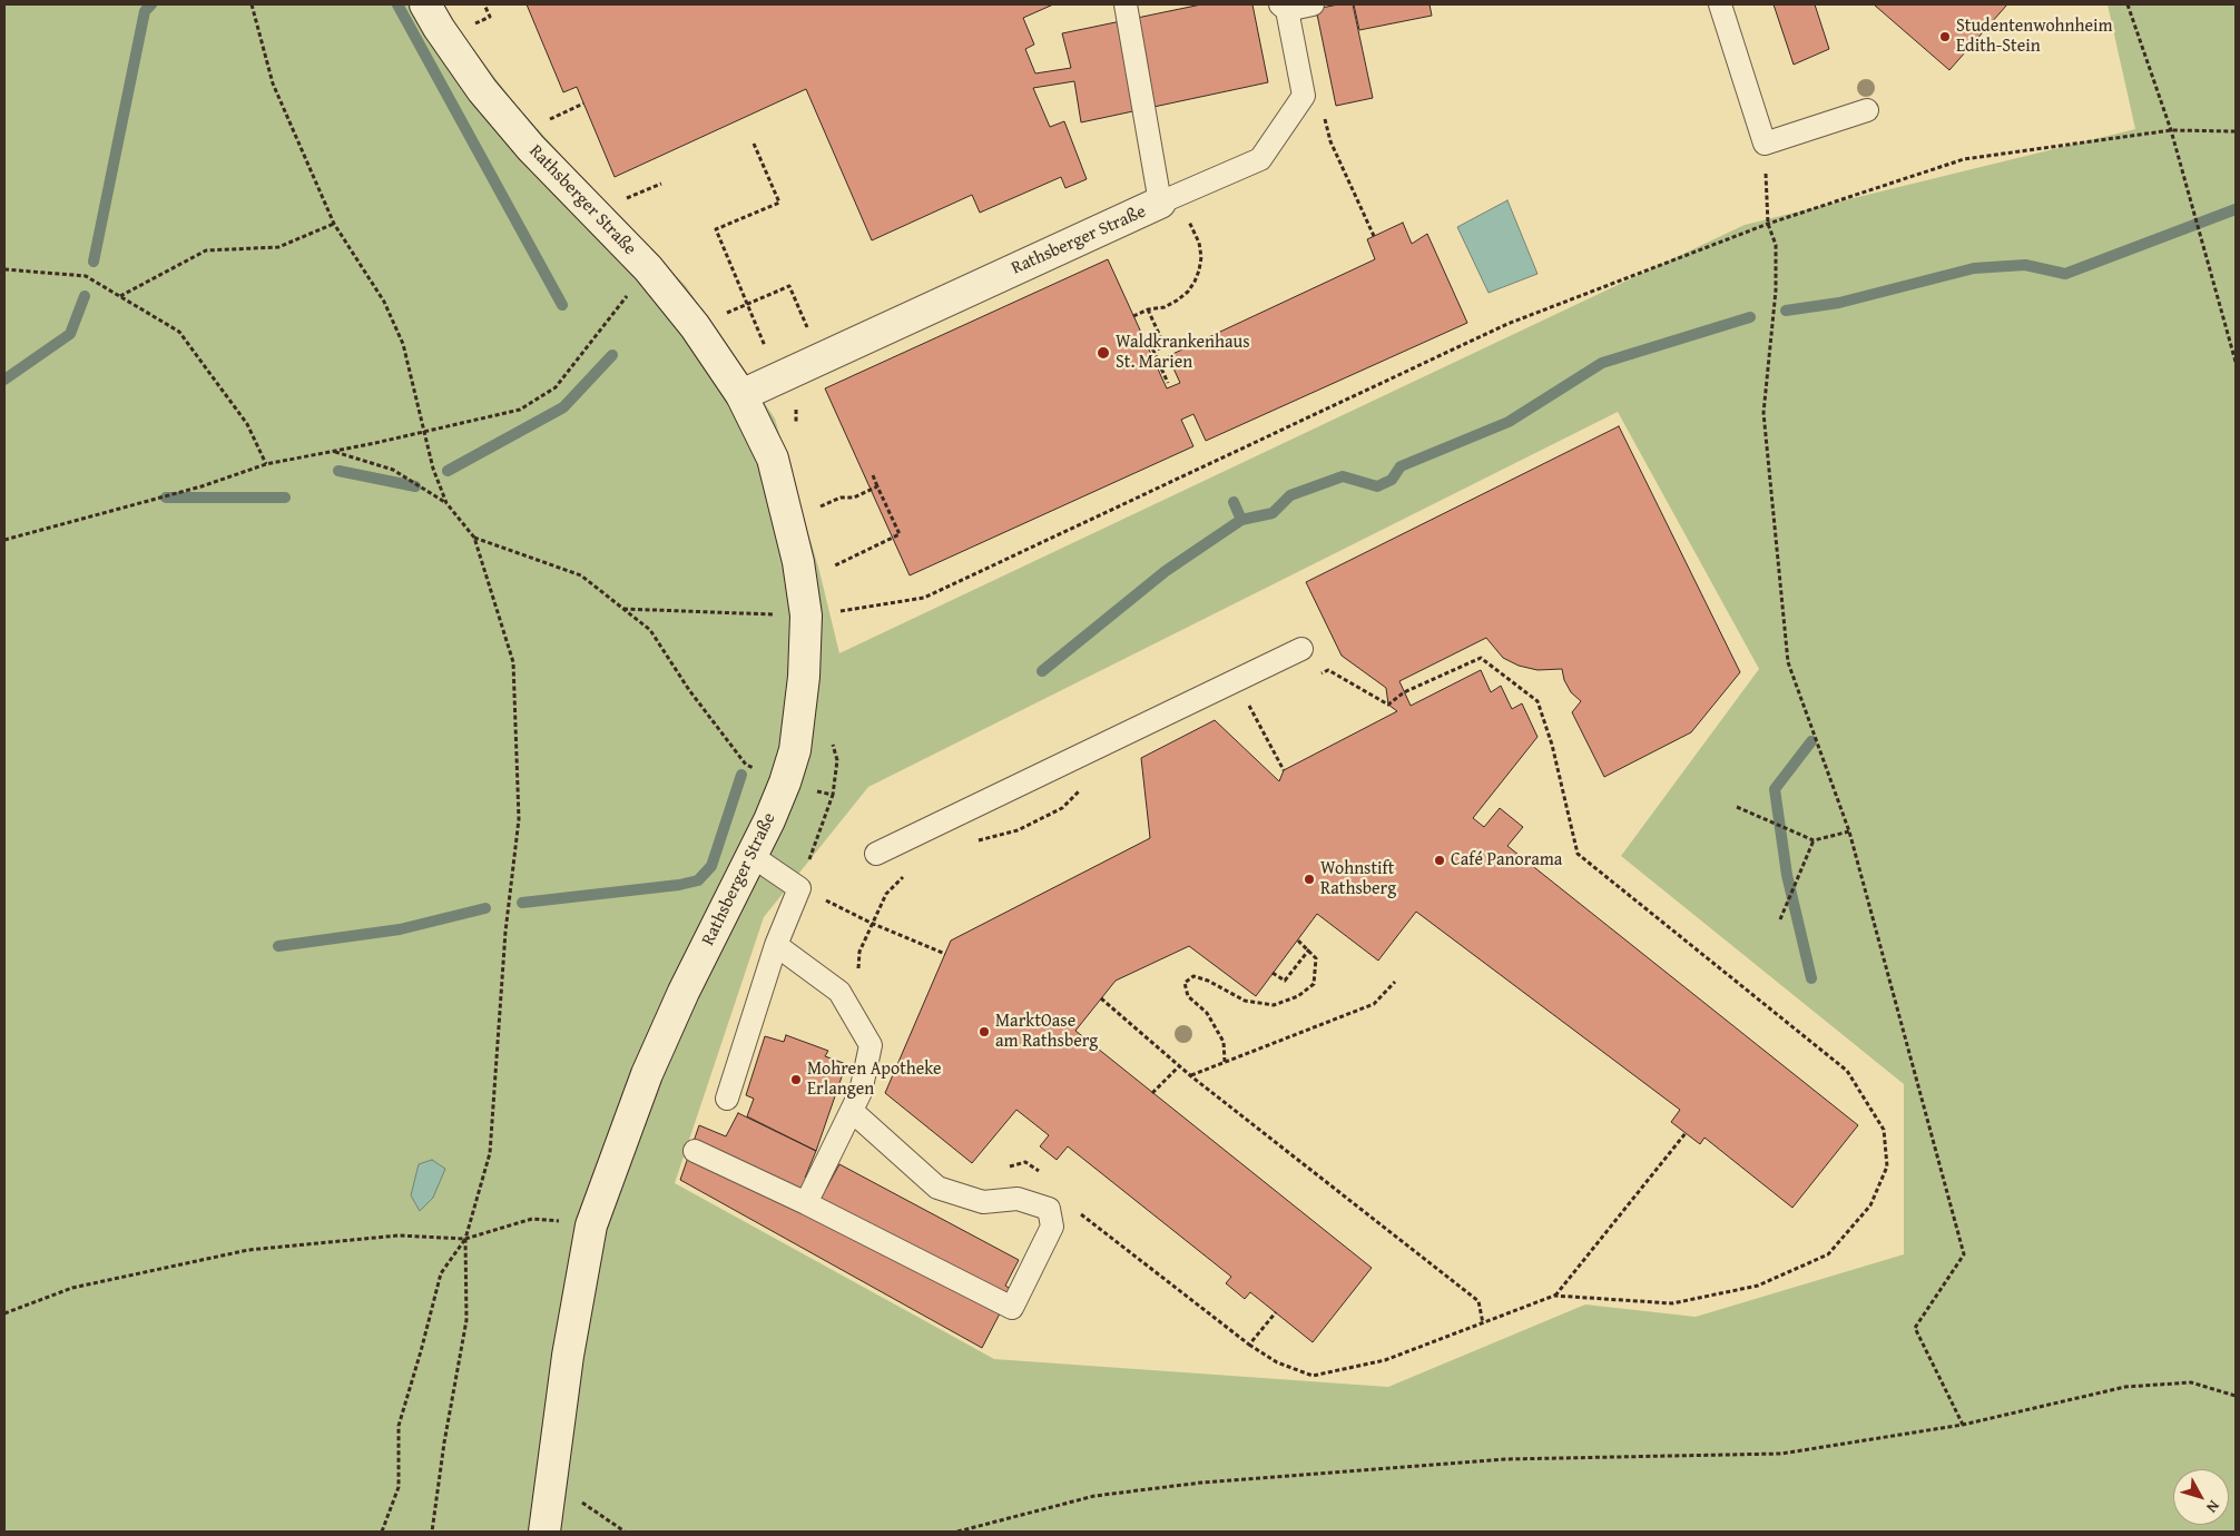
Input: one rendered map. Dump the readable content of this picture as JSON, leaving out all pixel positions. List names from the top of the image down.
{
  "streets": {
    "street": ["Rathsberger Straße"]
  },
  "places": [
    "Studentenwohnheim Edith-Stein",
    "Waldkrankenhaus St. Marien",
    "Café Panorama",
    "Wohnstift Rathsberg",
    "MarktOase am Rathsberg",
    "Mohren Apotheke Erlangen"
  ],
  "north": "bottom right"
}
